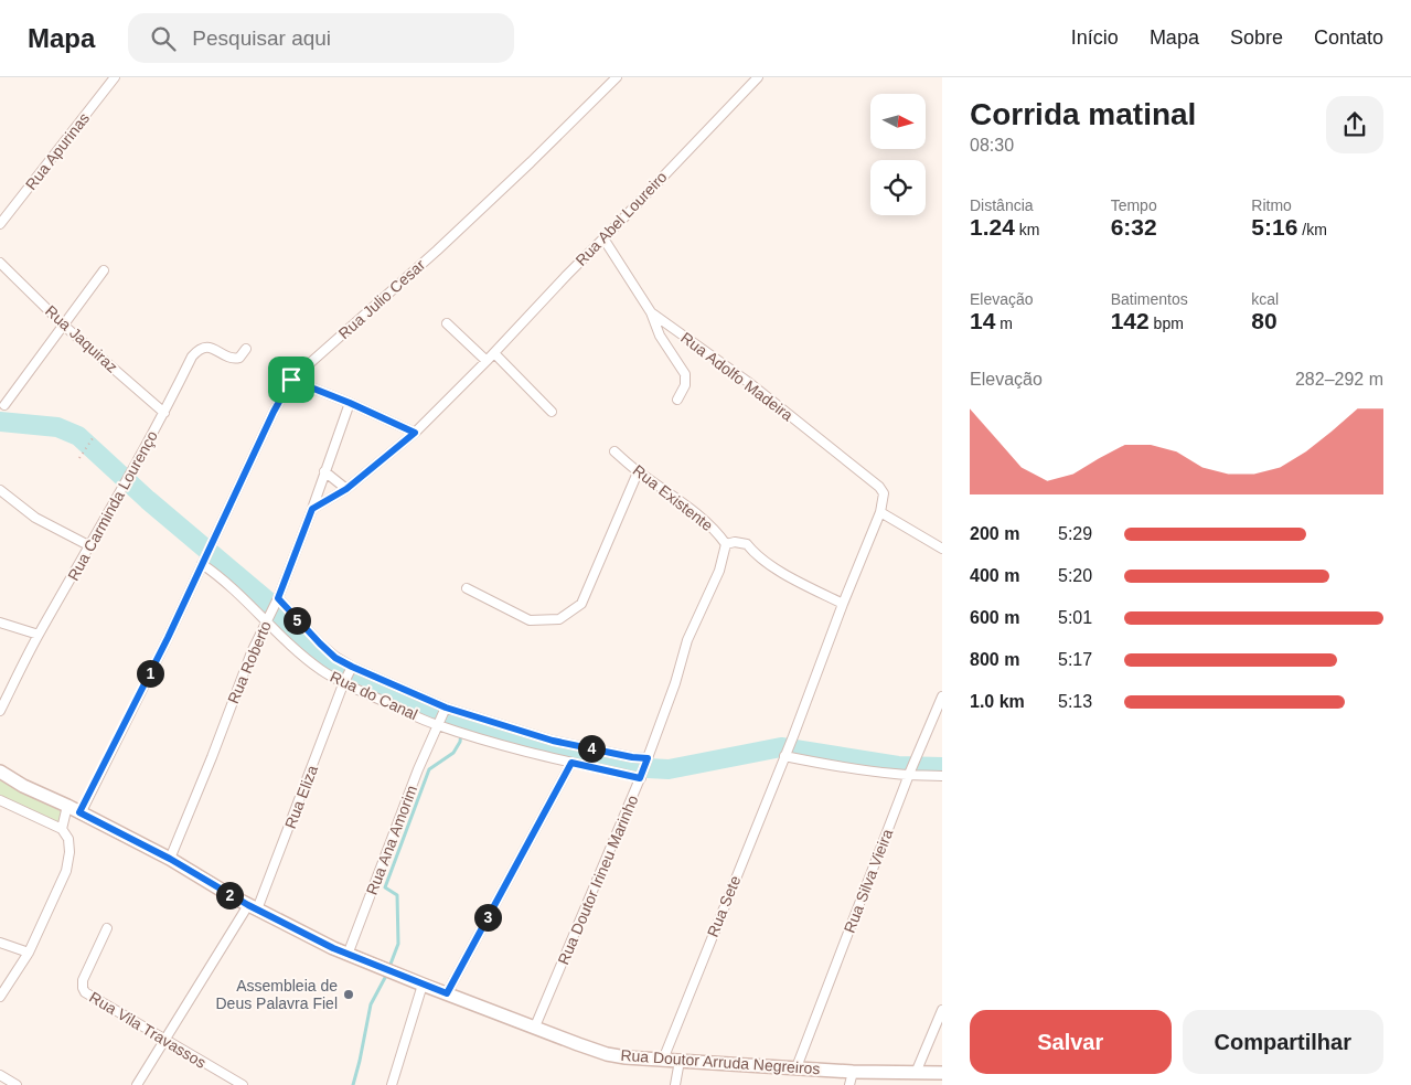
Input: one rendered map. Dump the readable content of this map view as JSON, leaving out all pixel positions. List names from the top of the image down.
{
  "streets": {
    "street": [
      "Rua Apurinas",
      "Rua Abel Loureiro",
      "Rua Julio Cesar",
      "Rua Jaquiraz",
      "Rua Adolfo Madeira",
      "Rua Existente",
      "Rua Carminda Lourenço",
      "Rua Roberto",
      "Rua do Canal",
      "Rua Eliza",
      "Rua Ana Amorim",
      "Rua Doutor Irineu Marinho",
      "Rua Silva Vieira",
      "Rua Sete",
      "Rua Vila Travassos",
      "Rua Doutor Arruda Negreiros"
    ]
  },
  "crossings": [
    ["Rua Abel Loureiro", "Rua Adolfo Madeira"],
    ["Rua Abel Loureiro", "Rua Roberto"],
    ["Rua Julio Cesar", "Rua do Canal"],
    ["Rua Julio Cesar", "Rua Doutor Arruda Negreiros"],
    ["Rua Jaquiraz", "Rua Carminda Lourenço"],
    ["Rua Existente", "Rua Doutor Irineu Marinho"],
    ["Rua Existente", "Rua Sete"],
    ["Rua Roberto", "Rua do Canal"],
    ["Rua Roberto", "Rua Doutor Arruda Negreiros"],
    ["Rua do Canal", "Rua Eliza"],
    ["Rua do Canal", "Rua Ana Amorim"],
    ["Rua do Canal", "Rua Doutor Irineu Marinho"],
    ["Rua Eliza", "Rua Vila Travassos"],
    ["Rua Eliza", "Rua Doutor Arruda Negreiros"],
    ["Rua Ana Amorim", "Rua Doutor Arruda Negreiros"],
    ["Rua Doutor Irineu Marinho", "Rua Doutor Arruda Negreiros"],
    ["Rua Silva Vieira", "Rua Doutor Arruda Negreiros"],
    ["Rua Sete", "Rua Doutor Arruda Negreiros"]
  ],
  "places": ["Assembleia de Deus Palavra Fiel"],
  "north": "right",
  "page": {
    "header": "Mapa",
    "search": "Pesquisar aqui",
    "nav": [
      "Início",
      "Mapa",
      "Sobre",
      "Contato"
    ],
    "heading": ["Corrida matinal", "08:30"],
    "stats": [
      ["Distância", "1.24 km"],
      ["Tempo", "6:32"],
      ["Ritmo", "5:16 /km"],
      ["Elevação", "14 m"],
      ["Batimentos", "142 bpm"],
      ["kcal", "80"]
    ],
    "chart": ["Elevação", "282–292 m"],
    "list": [
      {
        "name": "200 m",
        "note": "5:29"
      },
      {
        "name": "400 m",
        "note": "5:20"
      },
      {
        "name": "600 m",
        "note": "5:01"
      },
      {
        "name": "800 m",
        "note": "5:17"
      },
      {
        "name": "1.0 km",
        "note": "5:13"
      }
    ],
    "pins": [
      "5",
      "1",
      "4",
      "2",
      "3"
    ],
    "buttons": ["Salvar", "Compartilhar"]
  }
}
